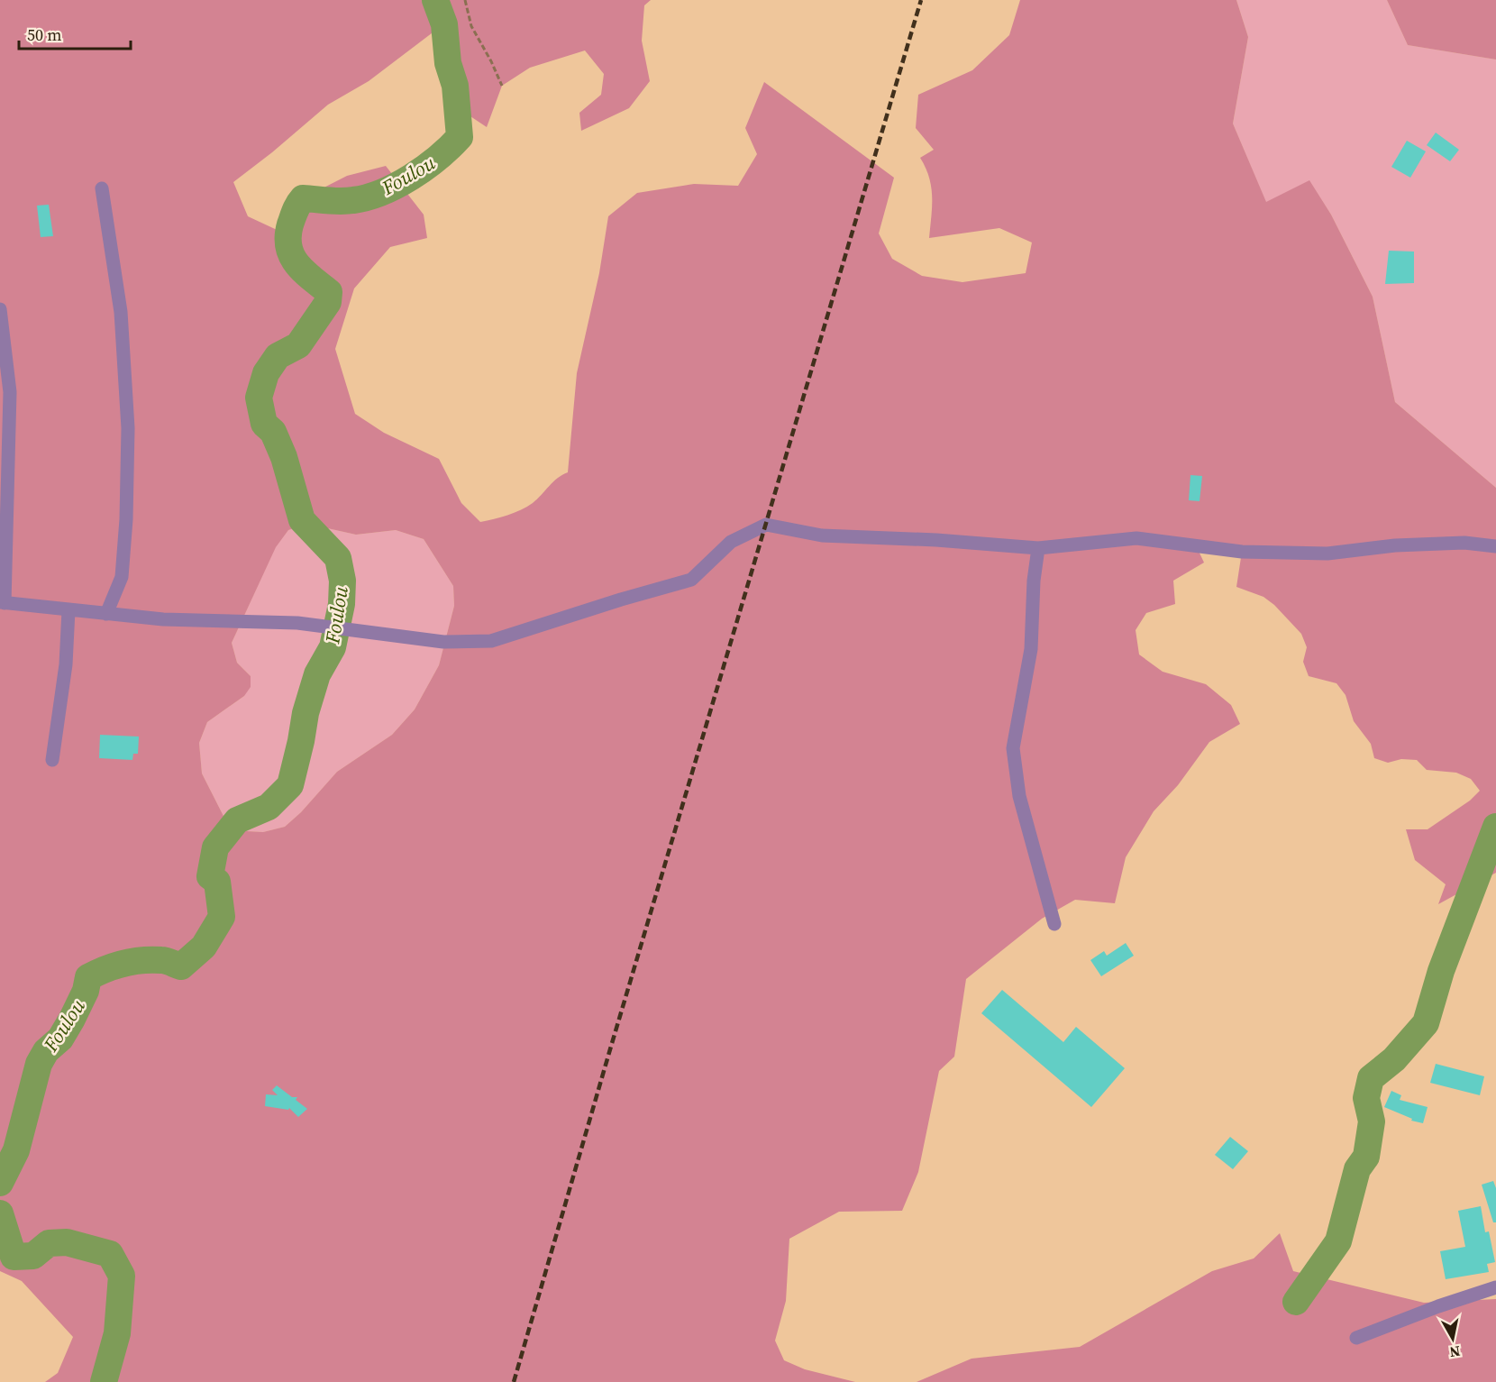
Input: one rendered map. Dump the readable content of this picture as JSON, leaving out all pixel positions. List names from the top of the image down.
{
  "water": ["Foulou"],
  "scale_bar": "50 m",
  "north": "bottom"
}
